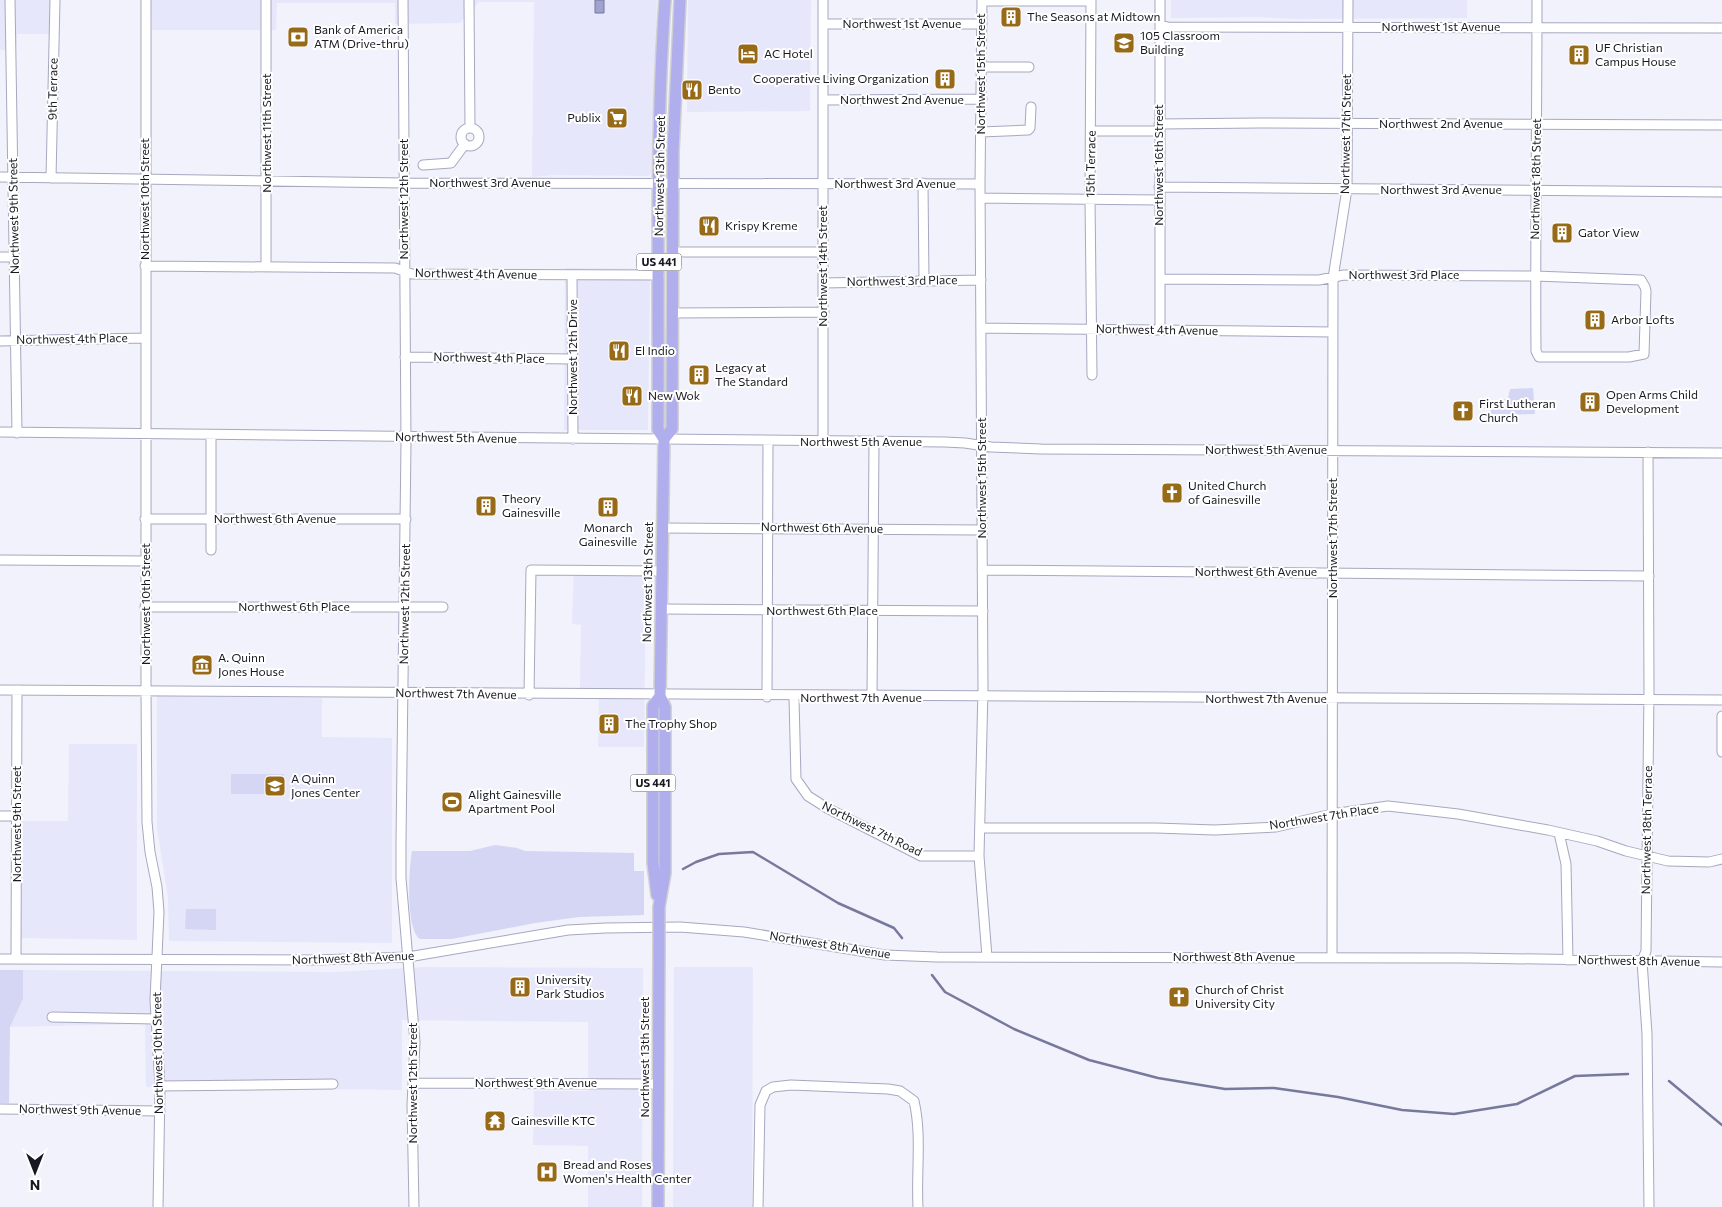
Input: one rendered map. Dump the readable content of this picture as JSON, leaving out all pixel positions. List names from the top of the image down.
{
  "streets": {
    "main road": ["Northwest 13th Street", "US 441"],
    "street": [
      "Northwest 1st Avenue",
      "Northwest 15th Street",
      "9th Terrace",
      "Northwest 2nd Avenue",
      "Northwest 11th Street",
      "Northwest 17th Street",
      "15th Terrace",
      "Northwest 16th Street",
      "Northwest 18th Street",
      "Northwest 3rd Avenue",
      "Northwest 10th Street",
      "Northwest 12th Street",
      "Northwest 9th Street",
      "Northwest 14th Street",
      "Northwest 4th Avenue",
      "Northwest 3rd Place",
      "Northwest 4th Place",
      "Northwest 12th Drive",
      "Northwest 5th Avenue",
      "Northwest 6th Avenue",
      "Northwest 6th Place",
      "Northwest 7th Avenue",
      "Northwest 7th Place",
      "Northwest 7th Road",
      "Northwest 18th Terrace",
      "Northwest 8th Avenue",
      "Northwest 9th Avenue"
    ]
  },
  "crossings": [
    ["Northwest 1st Avenue", "Northwest 15th Street"],
    ["Northwest 1st Avenue", "Northwest 17th Street"],
    ["Northwest 1st Avenue", "Northwest 16th Street"],
    ["Northwest 1st Avenue", "Northwest 18th Street"],
    ["Northwest 1st Avenue", "Northwest 14th Street"],
    ["Northwest 15th Street", "Northwest 2nd Avenue"],
    ["Northwest 15th Street", "Northwest 3rd Avenue"],
    ["Northwest 15th Street", "Northwest 4th Avenue"],
    ["Northwest 15th Street", "Northwest 3rd Place"],
    ["Northwest 15th Street", "Northwest 5th Avenue"],
    ["Northwest 15th Street", "Northwest 6th Avenue"],
    ["Northwest 15th Street", "Northwest 6th Place"],
    ["Northwest 15th Street", "Northwest 7th Avenue"],
    ["Northwest 15th Street", "Northwest 7th Place"],
    ["Northwest 15th Street", "Northwest 7th Road"],
    ["Northwest 15th Street", "Northwest 8th Avenue"],
    ["9th Terrace", "Northwest 3rd Avenue"],
    ["Northwest 2nd Avenue", "Northwest 17th Street"],
    ["Northwest 2nd Avenue", "15th Terrace"],
    ["Northwest 2nd Avenue", "Northwest 16th Street"],
    ["Northwest 2nd Avenue", "Northwest 18th Street"],
    ["Northwest 2nd Avenue", "Northwest 14th Street"],
    ["Northwest 11th Street", "Northwest 3rd Avenue"],
    ["Northwest 11th Street", "Northwest 4th Avenue"],
    ["Northwest 17th Street", "Northwest 3rd Avenue"],
    ["Northwest 17th Street", "Northwest 4th Avenue"],
    ["Northwest 17th Street", "Northwest 3rd Place"],
    ["Northwest 17th Street", "Northwest 5th Avenue"],
    ["Northwest 17th Street", "Northwest 6th Avenue"],
    ["Northwest 17th Street", "Northwest 7th Avenue"],
    ["Northwest 17th Street", "Northwest 7th Place"],
    ["Northwest 17th Street", "Northwest 8th Avenue"],
    ["15th Terrace", "Northwest 4th Avenue"],
    ["Northwest 16th Street", "Northwest 3rd Avenue"],
    ["Northwest 16th Street", "Northwest 4th Avenue"],
    ["Northwest 16th Street", "Northwest 3rd Place"],
    ["Northwest 13th Street", "Northwest 3rd Avenue"],
    ["Northwest 13th Street", "Northwest 4th Avenue"],
    ["Northwest 13th Street", "Northwest 5th Avenue"],
    ["Northwest 13th Street", "Northwest 6th Avenue"],
    ["Northwest 13th Street", "Northwest 6th Place"],
    ["Northwest 13th Street", "Northwest 7th Avenue"],
    ["Northwest 13th Street", "Northwest 9th Avenue"],
    ["Northwest 18th Street", "Northwest 3rd Avenue"],
    ["Northwest 18th Street", "Northwest 3rd Place"],
    ["Northwest 3rd Avenue", "Northwest 10th Street"],
    ["Northwest 3rd Avenue", "Northwest 12th Street"],
    ["Northwest 3rd Avenue", "Northwest 9th Street"],
    ["Northwest 3rd Avenue", "Northwest 14th Street"],
    ["Northwest 10th Street", "Northwest 4th Avenue"],
    ["Northwest 10th Street", "Northwest 4th Place"],
    ["Northwest 10th Street", "Northwest 5th Avenue"],
    ["Northwest 10th Street", "Northwest 6th Avenue"],
    ["Northwest 10th Street", "Northwest 6th Place"],
    ["Northwest 10th Street", "Northwest 7th Avenue"],
    ["Northwest 10th Street", "Northwest 8th Avenue"],
    ["Northwest 10th Street", "Northwest 9th Avenue"],
    ["Northwest 12th Street", "Northwest 4th Avenue"],
    ["Northwest 12th Street", "Northwest 4th Place"],
    ["Northwest 12th Street", "Northwest 5th Avenue"],
    ["Northwest 12th Street", "Northwest 6th Avenue"],
    ["Northwest 12th Street", "Northwest 6th Place"],
    ["Northwest 12th Street", "Northwest 7th Avenue"],
    ["Northwest 12th Street", "Northwest 8th Avenue"],
    ["Northwest 12th Street", "Northwest 9th Avenue"],
    ["Northwest 9th Street", "Northwest 4th Place"],
    ["Northwest 9th Street", "Northwest 5th Avenue"],
    ["Northwest 9th Street", "Northwest 7th Avenue"],
    ["Northwest 9th Street", "Northwest 8th Avenue"],
    ["Northwest 14th Street", "Northwest 3rd Place"],
    ["Northwest 14th Street", "Northwest 5th Avenue"],
    ["Northwest 4th Avenue", "Northwest 12th Drive"],
    ["Northwest 4th Place", "Northwest 12th Drive"],
    ["Northwest 12th Drive", "Northwest 5th Avenue"],
    ["Northwest 5th Avenue", "Northwest 18th Terrace"],
    ["Northwest 6th Avenue", "Northwest 18th Terrace"],
    ["Northwest 7th Avenue", "Northwest 7th Road"],
    ["Northwest 7th Avenue", "Northwest 18th Terrace"],
    ["Northwest 7th Place", "Northwest 18th Terrace"],
    ["Northwest 18th Terrace", "Northwest 8th Avenue"]
  ],
  "places": {
    "building": [
      "The Seasons at Midtown",
      "UF Christian Campus House",
      "Cooperative Living Organization",
      "Gator View",
      "Arbor Lofts",
      "Legacy at The Standard",
      "Open Arms Child Development",
      "Theory Gainesville",
      "Monarch Gainesville",
      "The Trophy Shop",
      "University Park Studios"
    ],
    "bank": ["Bank of America ATM (Drive-thru)"],
    "school or university": ["105 Classroom Building", "A Quinn Jones Center"],
    "hotel": ["AC Hotel"],
    "restaurant": [
      "Bento",
      "Krispy Kreme",
      "El Indio",
      "New Wok"
    ],
    "supermarket": ["Publix"],
    "church": ["First Lutheran Church", "United Church of Gainesville", "Church of Christ University City"],
    "museum": ["A. Quinn Jones House"],
    "sports": ["Alight Gainesville Apartment Pool"],
    "temple": ["Gainesville KTC"],
    "hospital": ["Bread and Roses Women's Health Center"]
  },
  "north": "bottom"
}
